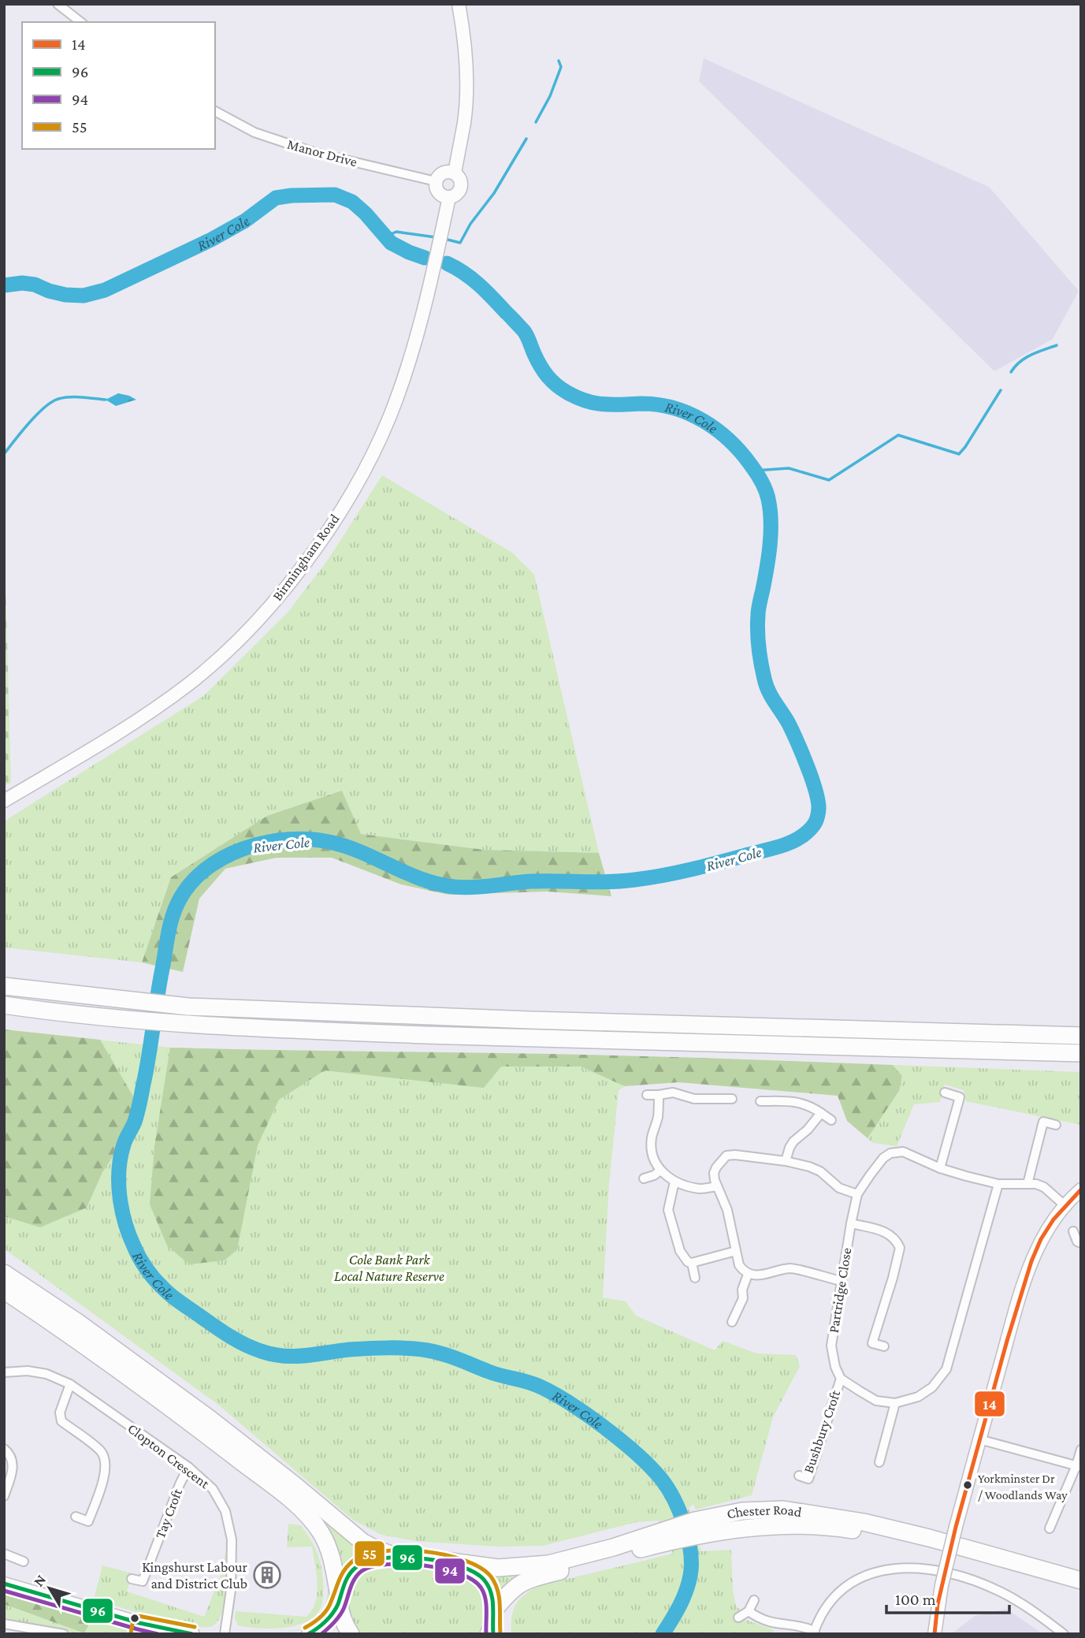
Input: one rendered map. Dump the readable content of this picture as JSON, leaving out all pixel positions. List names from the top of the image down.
{
  "streets": {
    "highway": ["Chester Road"],
    "main road": ["Birmingham Road"],
    "street": [
      "Manor Drive",
      "Partridge Close",
      "Bushbury Croft",
      "Clopton Crescent",
      "Tay Croft"
    ]
  },
  "crossings": [
    ["Manor Drive", "Birmingham Road"],
    ["Partridge Close", "Bushbury Croft"],
    ["Clopton Crescent", "Tay Croft"]
  ],
  "water": ["River Cole"],
  "parks": ["Cole Bank Park Local Nature Reserve"],
  "places": {
    "other": ["Yorkminster Dr / Woodlands Way"],
    "building": ["Kingshurst Labour and District Club"]
  },
  "lines": [
    "transit line 14",
    "transit line 55",
    "transit line 96",
    "transit line 94"
  ],
  "legend": [
    "14",
    "96",
    "94",
    "55"
  ],
  "scale_bar": "100 m",
  "north": "top left"
}
